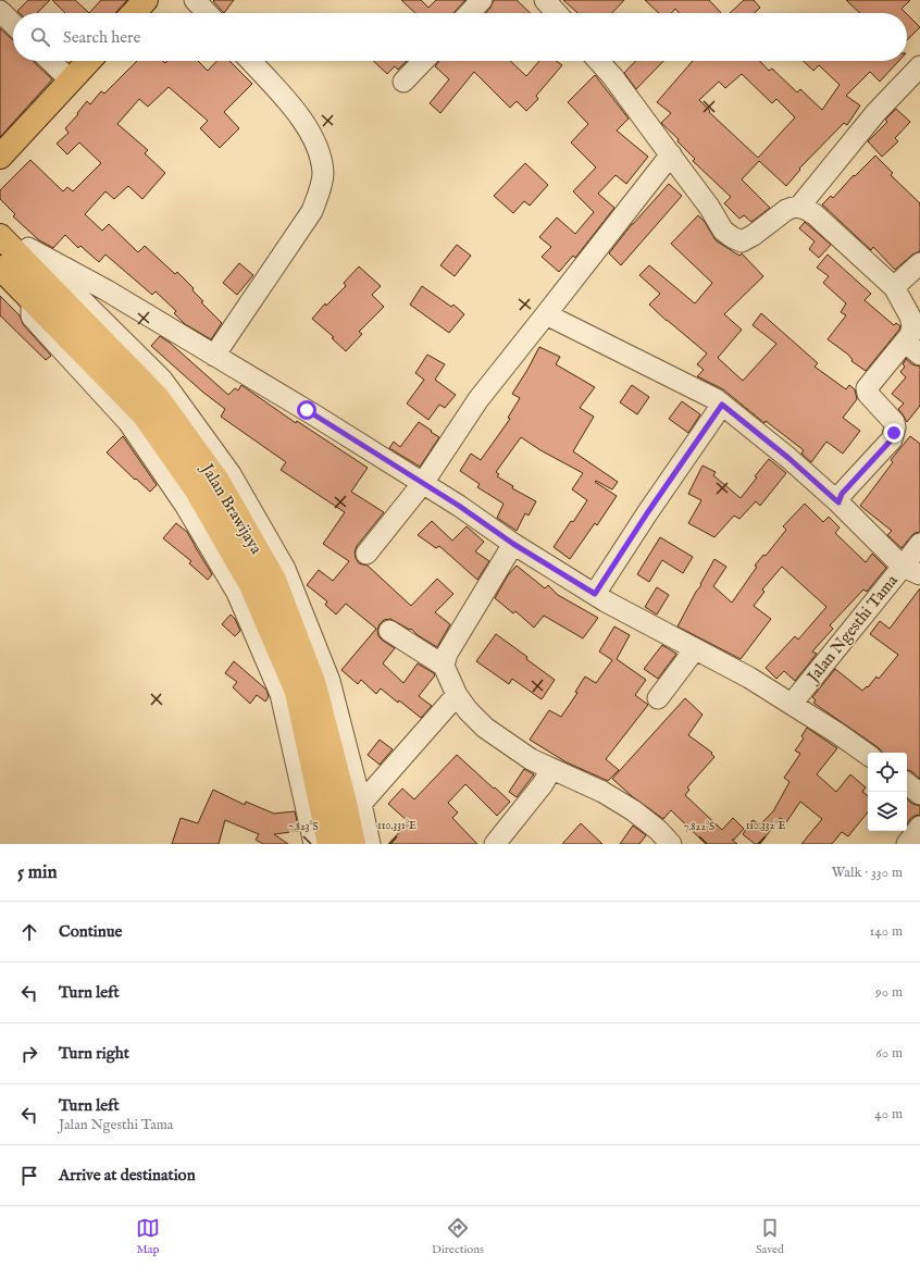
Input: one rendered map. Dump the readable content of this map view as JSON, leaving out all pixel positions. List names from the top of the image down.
{
  "streets": {
    "main road": ["Jalan Brawijaya"],
    "street": ["Jalan Ngesthi Tama"]
  },
  "page": {
    "search": "Search here",
    "heading": ["5 min", "Walk · 330 m"],
    "list": [
      ["Continue", "140 m"],
      ["Turn left", "90 m"],
      ["Turn right", "60 m"],
      ["Turn left", "Jalan Ngesthi Tama", "40 m"],
      "Arrive at destination"
    ],
    "nav": ["Map", "Directions", "Saved"]
  },
  "coordinates": [
    "110.331°E",
    "110.332°E",
    "7.823°S",
    "7.822°S"
  ]
}
